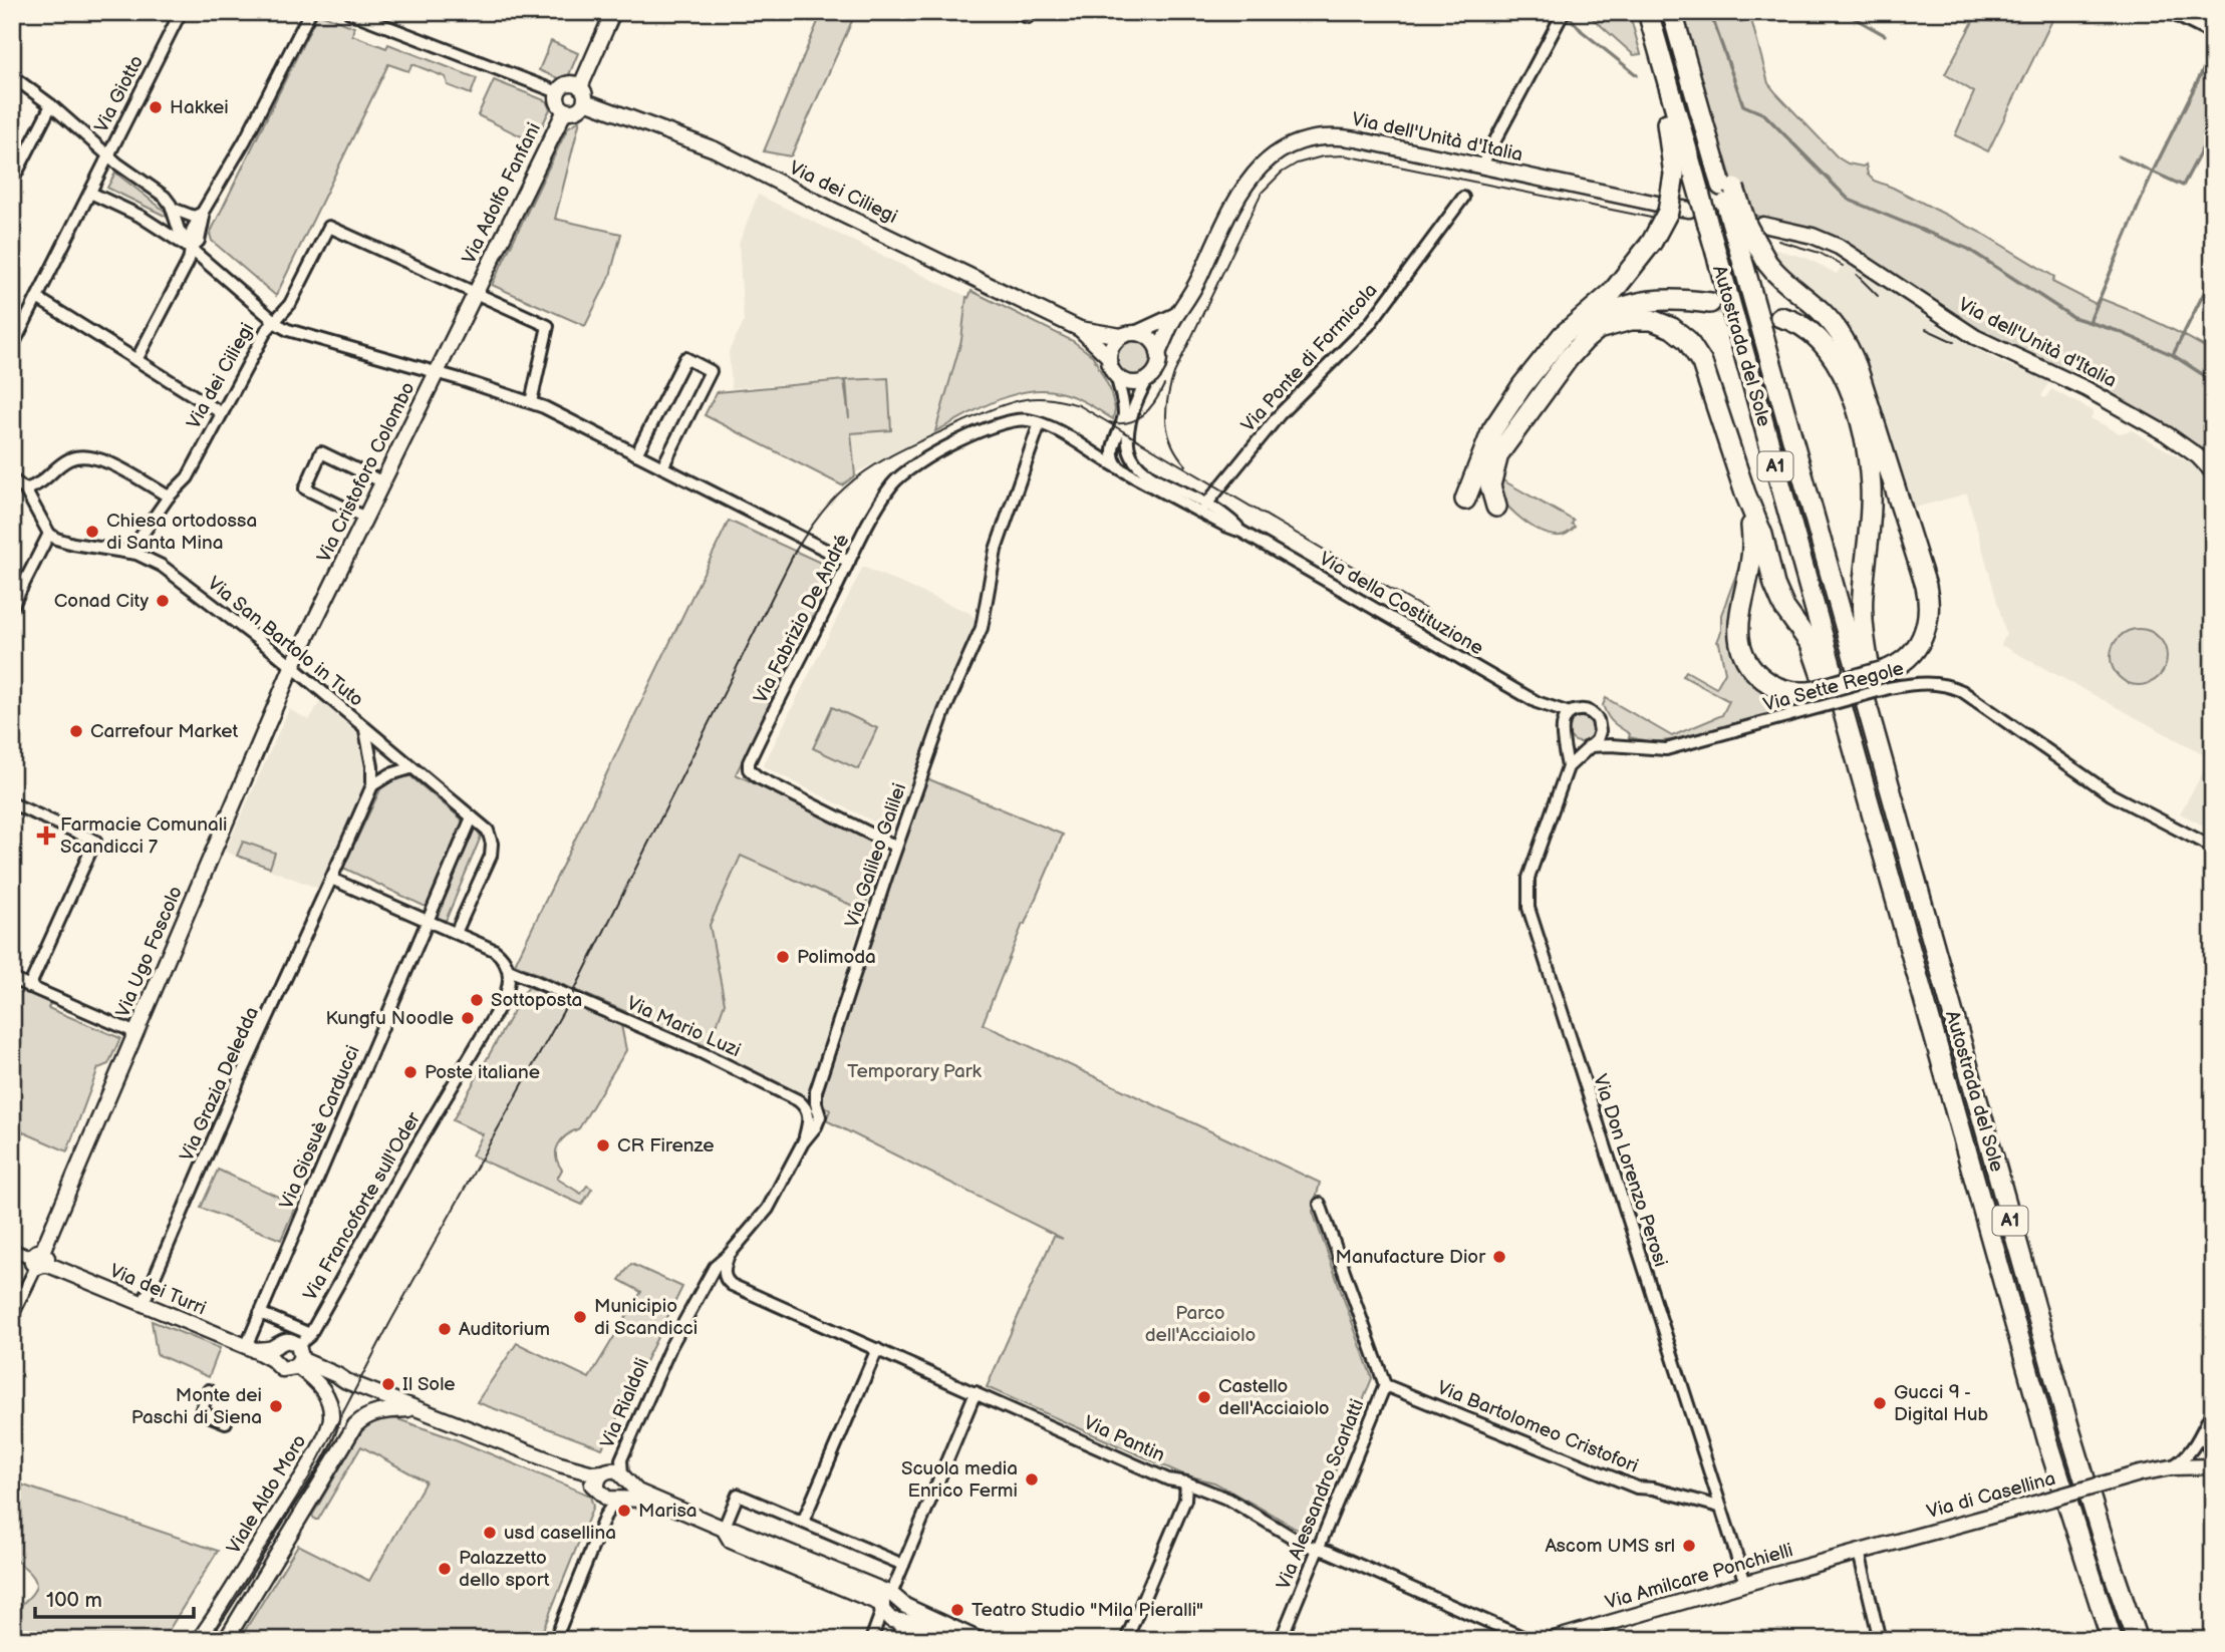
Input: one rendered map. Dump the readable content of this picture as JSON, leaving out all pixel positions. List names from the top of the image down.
{
  "streets": {
    "highway": ["Autostrada del Sole", "A1"],
    "street": [
      "Via Giotto",
      "Via dell'Unità d'Italia",
      "Via dei Ciliegi",
      "Via Adolfo Fanfani",
      "Via Ponte di Formicola",
      "Via Cristoforo Colombo",
      "Via della Costituzione",
      "Via Fabrizio De André",
      "Via San Bartolo in Tuto",
      "Via Sette Regole",
      "Via Galileo Galilei",
      "Via Ugo Foscolo",
      "Via Mario Luzi",
      "Via Grazia Deledda",
      "Via Giosuè Carducci",
      "Via Don Lorenzo Perosi",
      "Via Francoforte sull'Oder",
      "Via dei Turri",
      "Via Rialdoli",
      "Via Bartolomeo Cristofori",
      "Via Pantin",
      "Viale Aldo Moro",
      "Via Alessandro Scarlatti",
      "Via di Casellina",
      "Via Amilcare Ponchielli"
    ]
  },
  "crossings": [
    ["Via dell'Unità d'Italia", "Via dei Ciliegi"],
    ["Via dell'Unità d'Italia", "Via della Costituzione"],
    ["Via dei Ciliegi", "Via Adolfo Fanfani"],
    ["Via dei Ciliegi", "Via Cristoforo Colombo"],
    ["Via dei Ciliegi", "Via della Costituzione"],
    ["Via dei Ciliegi", "Via Fabrizio De André"],
    ["Via dei Ciliegi", "Via San Bartolo in Tuto"],
    ["Via Adolfo Fanfani", "Via Cristoforo Colombo"],
    ["Autostrada del Sole", "Via Sette Regole"],
    ["Via Ponte di Formicola", "Via della Costituzione"],
    ["Via Cristoforo Colombo", "Via San Bartolo in Tuto"],
    ["Via Cristoforo Colombo", "Via Ugo Foscolo"],
    ["Via della Costituzione", "Via Fabrizio De André"],
    ["Via della Costituzione", "Via Sette Regole"],
    ["Via della Costituzione", "Via Galileo Galilei"],
    ["Via della Costituzione", "Via Don Lorenzo Perosi"],
    ["Via Fabrizio De André", "Via Galileo Galilei"],
    ["Via San Bartolo in Tuto", "Via Ugo Foscolo"],
    ["Via San Bartolo in Tuto", "Via Giosuè Carducci"],
    ["Via Sette Regole", "Via Don Lorenzo Perosi"],
    ["Via Galileo Galilei", "Via Mario Luzi"],
    ["Via Galileo Galilei", "Via Rialdoli"],
    ["Via Galileo Galilei", "Via Pantin"],
    ["Via Ugo Foscolo", "Via dei Turri"],
    ["Via Mario Luzi", "Via Francoforte sull'Oder"],
    ["Via Grazia Deledda", "Via dei Turri"],
    ["Via Giosuè Carducci", "Via dei Turri"],
    ["Via Don Lorenzo Perosi", "Via Bartolomeo Cristofori"],
    ["Via Don Lorenzo Perosi", "Via Amilcare Ponchielli"],
    ["Via Francoforte sull'Oder", "Via dei Turri"],
    ["Via Francoforte sull'Oder", "Viale Aldo Moro"],
    ["Via dei Turri", "Viale Aldo Moro"],
    ["Via Bartolomeo Cristofori", "Via Alessandro Scarlatti"],
    ["Via Pantin", "Via Alessandro Scarlatti"],
    ["Via di Casellina", "Via Amilcare Ponchielli"]
  ],
  "parks": ["Temporary Park", "Parco dell'Acciaiolo"],
  "places": {
    "other": [
      "Hakkei",
      "Chiesa ortodossa di Santa Mina",
      "Conad City",
      "Carrefour Market",
      "Polimoda",
      "Sottoposta",
      "Kungfu Noodle",
      "Poste italiane",
      "CR Firenze",
      "Manufacture Dior",
      "Municipio di Scandicci",
      "Auditorium",
      "Il Sole",
      "Castello dell'Acciaiolo",
      "Gucci 9 - Digital Hub",
      "Monte dei Paschi di Siena",
      "Scuola media Enrico Fermi",
      "Marisa",
      "usd casellina",
      "Ascom UMS srl",
      "Palazzetto dello sport",
      "Teatro Studio \"Mila Pieralli\""
    ],
    "health": ["Farmacie Comunali Scandicci 7"]
  },
  "scale_bar": "100 m"
}
